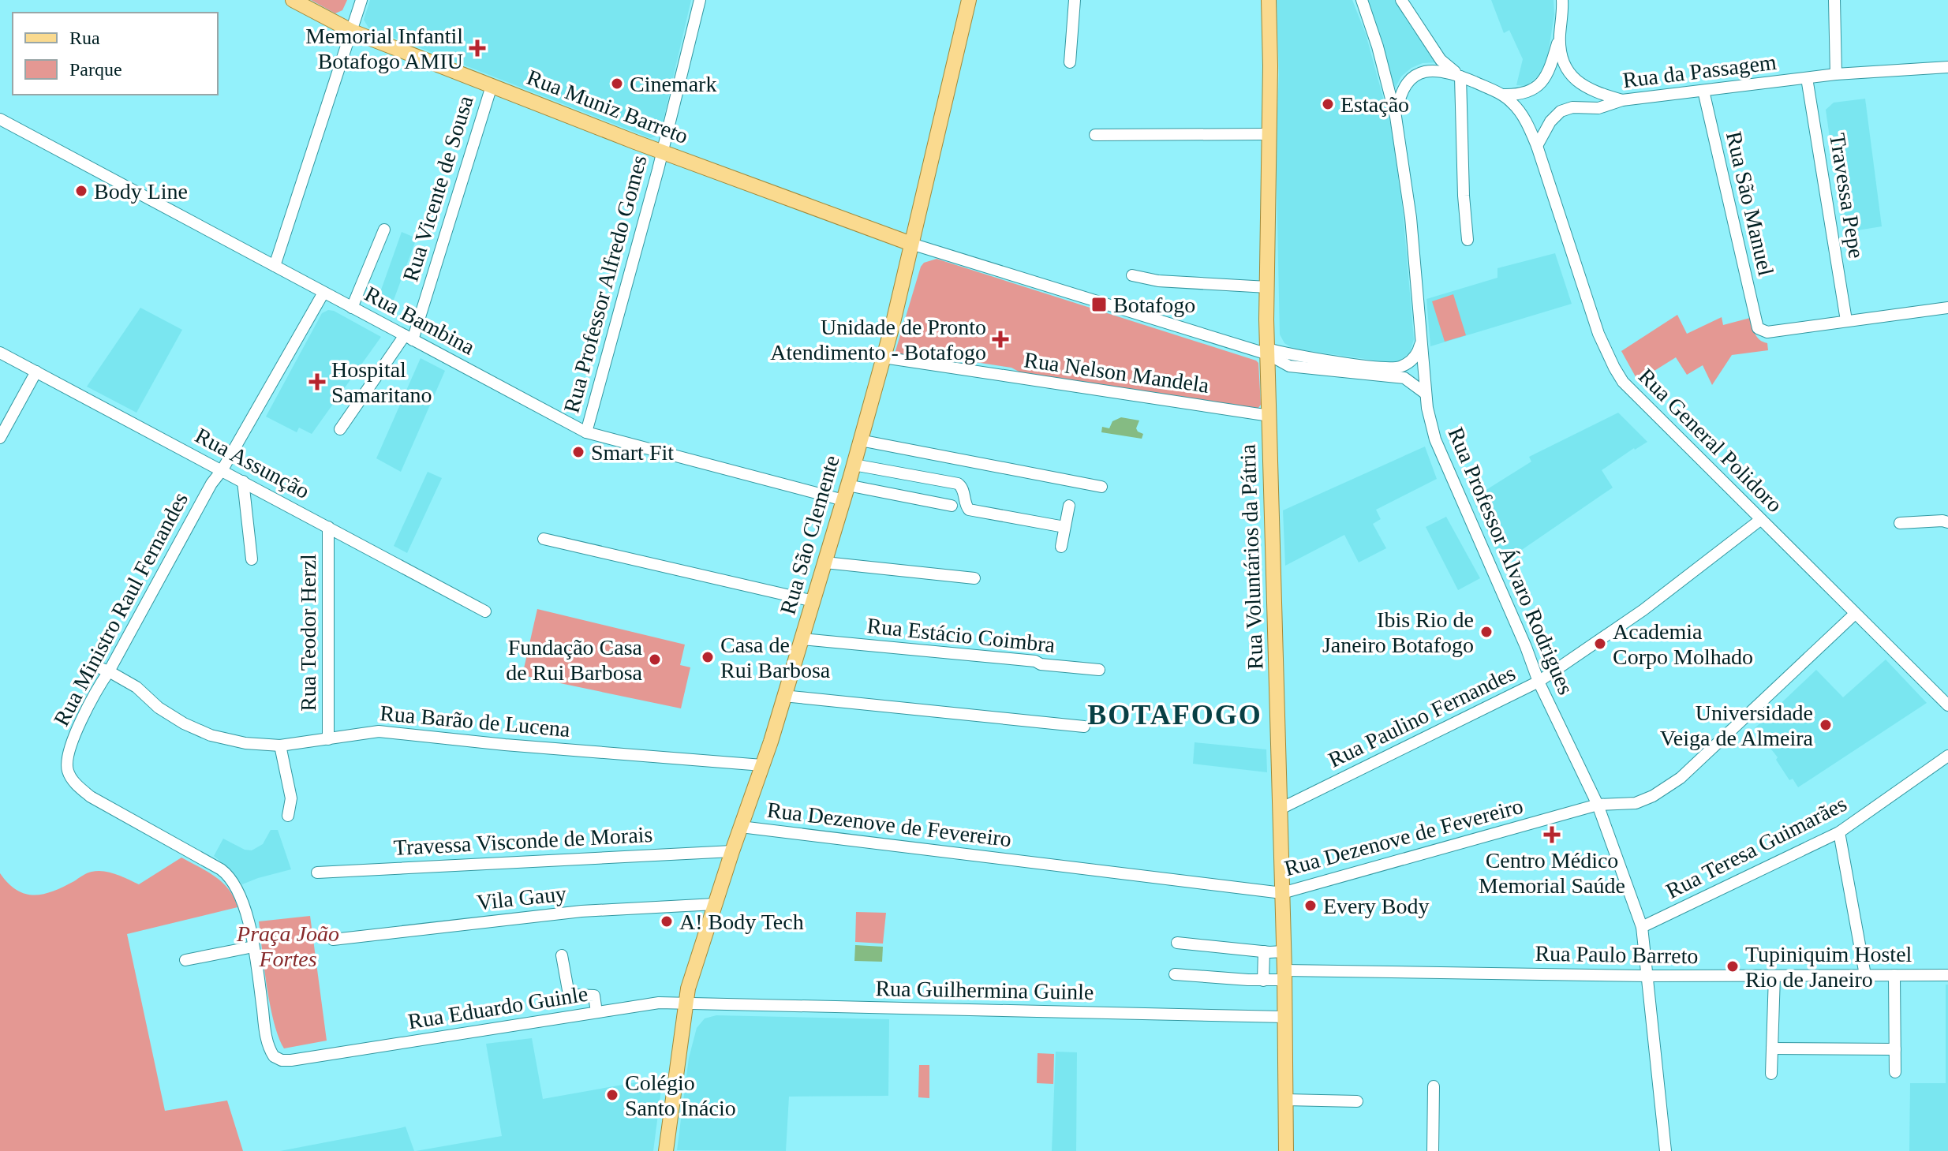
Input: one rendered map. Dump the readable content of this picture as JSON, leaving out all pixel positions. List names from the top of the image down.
{
  "streets": {
    "main road": ["Rua Muniz Barreto", "Rua São Clemente", "Rua Voluntários da Pátria"],
    "street": [
      "Rua da Passagem",
      "Rua Vicente de Sousa",
      "Travessa Pepe",
      "Rua São Manuel",
      "Rua Professor Alfredo Gomes",
      "Rua Bambina",
      "Rua Nelson Mandela",
      "Rua General Polidoro",
      "Rua Assunção",
      "Rua Professor Álvaro Rodrigues",
      "Rua Ministro Raul Fernandes",
      "Rua Teodor Herzl",
      "Rua Estácio Coimbra",
      "Rua Paulino Fernandes",
      "Rua Barão de Lucena",
      "Rua Dezenove de Fevereiro",
      "Travessa Visconde de Morais",
      "Rua Teresa Guimarães",
      "Vila Gauy",
      "Rua Paulo Barreto",
      "Rua Guilhermina Guinle",
      "Rua Eduardo Guinle"
    ]
  },
  "crossings": [
    ["Rua da Passagem", "Travessa Pepe"],
    ["Rua da Passagem", "Rua São Manuel"],
    ["Rua da Passagem", "Rua General Polidoro"],
    ["Rua Muniz Barreto", "Rua Vicente de Sousa"],
    ["Rua Muniz Barreto", "Rua Professor Alfredo Gomes"],
    ["Rua Muniz Barreto", "Rua São Clemente"],
    ["Rua Vicente de Sousa", "Rua Bambina"],
    ["Travessa Pepe", "Rua São Manuel"],
    ["Rua Professor Alfredo Gomes", "Rua Bambina"],
    ["Rua Bambina", "Rua São Clemente"],
    ["Rua Bambina", "Rua Ministro Raul Fernandes"],
    ["Rua Nelson Mandela", "Rua São Clemente"],
    ["Rua Nelson Mandela", "Rua Voluntários da Pátria"],
    ["Rua General Polidoro", "Rua Paulino Fernandes"],
    ["Rua General Polidoro", "Rua Dezenove de Fevereiro"],
    ["Rua Assunção", "Rua Ministro Raul Fernandes"],
    ["Rua Assunção", "Rua Teodor Herzl"],
    ["Rua São Clemente", "Rua Estácio Coimbra"],
    ["Rua São Clemente", "Rua Barão de Lucena"],
    ["Rua São Clemente", "Rua Dezenove de Fevereiro"],
    ["Rua São Clemente", "Travessa Visconde de Morais"],
    ["Rua São Clemente", "Vila Gauy"],
    ["Rua São Clemente", "Rua Guilhermina Guinle"],
    ["Rua São Clemente", "Rua Eduardo Guinle"],
    ["Rua Voluntários da Pátria", "Rua Paulino Fernandes"],
    ["Rua Voluntários da Pátria", "Rua Dezenove de Fevereiro"],
    ["Rua Voluntários da Pátria", "Rua Paulo Barreto"],
    ["Rua Voluntários da Pátria", "Rua Guilhermina Guinle"],
    ["Rua Professor Álvaro Rodrigues", "Rua Paulino Fernandes"],
    ["Rua Professor Álvaro Rodrigues", "Rua Dezenove de Fevereiro"],
    ["Rua Professor Álvaro Rodrigues", "Rua Teresa Guimarães"],
    ["Rua Professor Álvaro Rodrigues", "Rua Paulo Barreto"],
    ["Rua Ministro Raul Fernandes", "Rua Barão de Lucena"],
    ["Rua Ministro Raul Fernandes", "Rua Eduardo Guinle"],
    ["Rua Teodor Herzl", "Rua Barão de Lucena"],
    ["Rua Guilhermina Guinle", "Rua Eduardo Guinle"]
  ],
  "districts": ["BOTAFOGO"],
  "parks": ["Praça João Fortes"],
  "places": {
    "health": [
      "Memorial Infantil Botafogo AMIU",
      "Unidade de Pronto Atendimento - Botafogo",
      "Hospital Samaritano",
      "Centro Médico Memorial Saúde"
    ],
    "other": [
      "Cinemark",
      "Estação",
      "Body Line",
      "Smart Fit",
      "Ibis Rio de Janeiro Botafogo",
      "Academia Corpo Molhado",
      "Casa de Rui Barbosa",
      "Fundação Casa de Rui Barbosa",
      "Universidade Veiga de Almeira",
      "Every Body",
      "A! Body Tech",
      "Tupiniquim Hostel Rio de Janeiro",
      "Colégio Santo Inácio"
    ],
    "transit": ["Botafogo"]
  },
  "legend": ["Rua", "Parque"]
}
